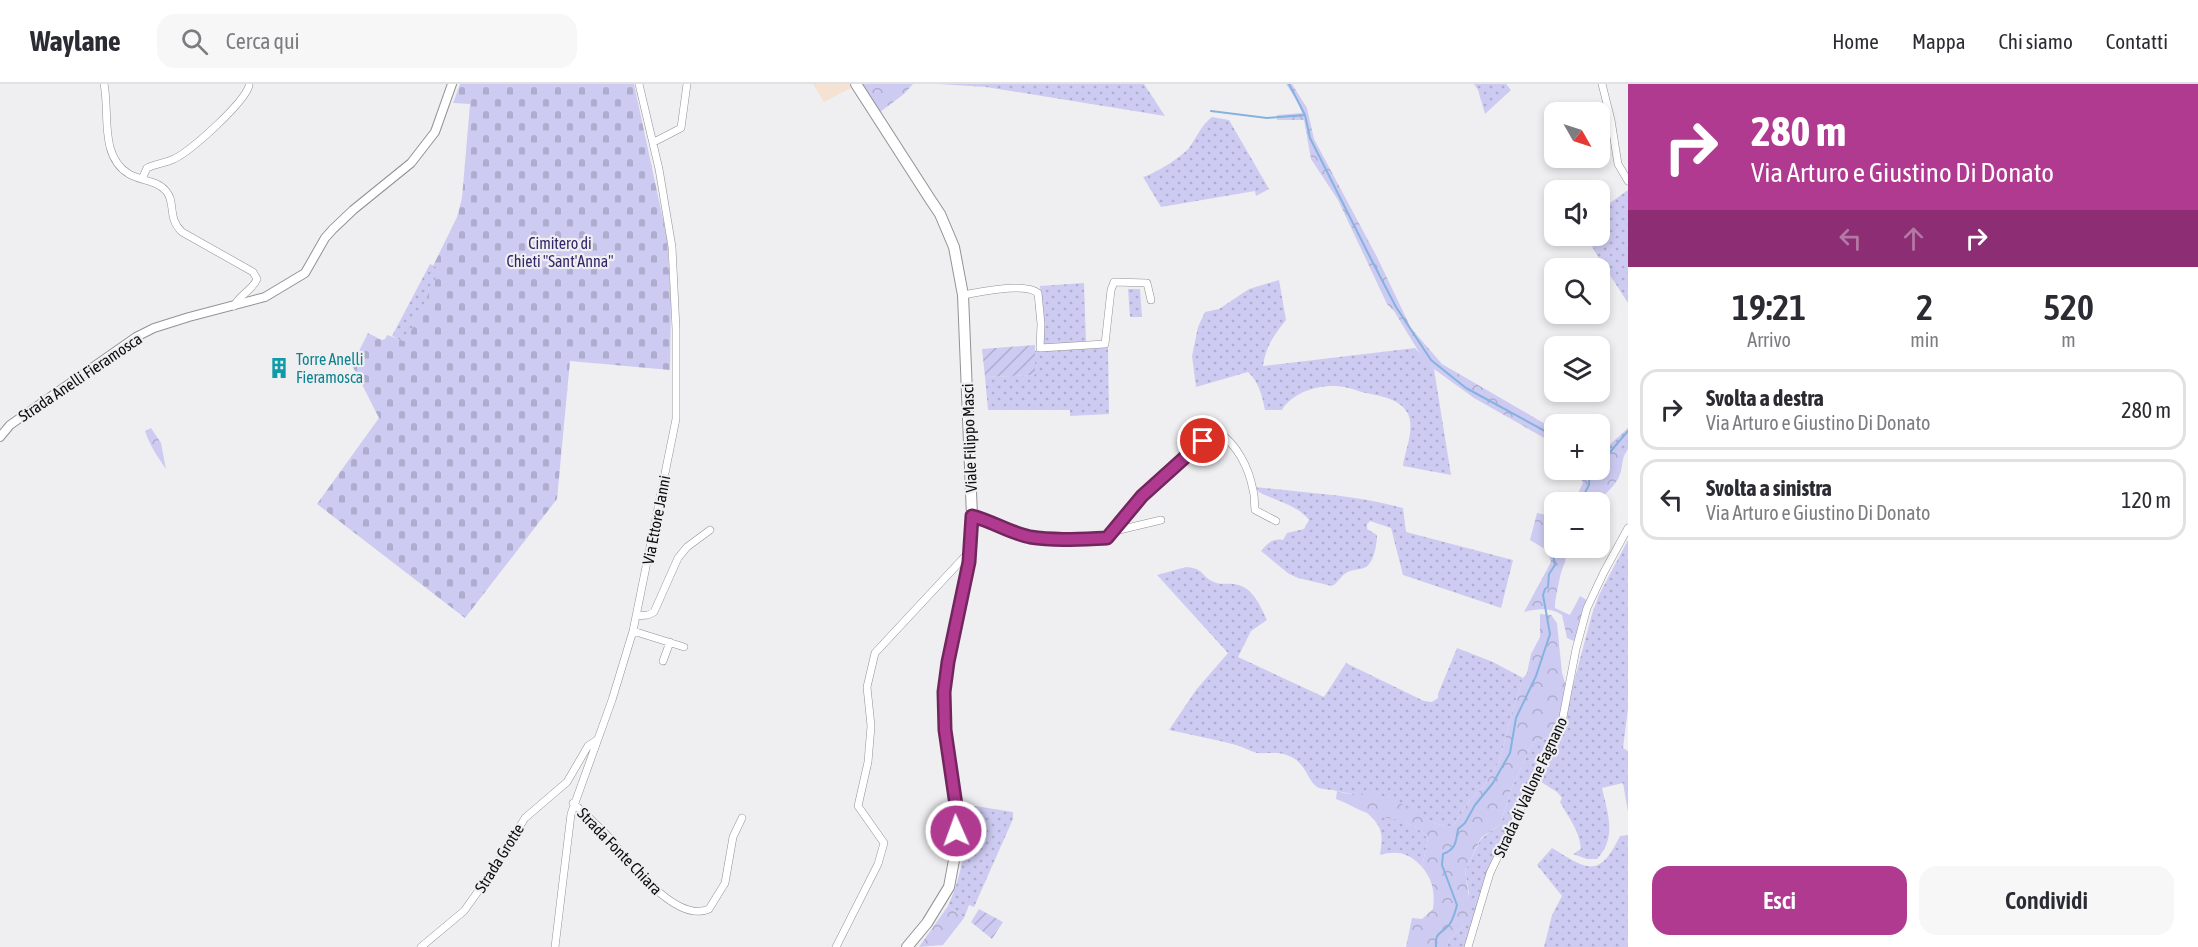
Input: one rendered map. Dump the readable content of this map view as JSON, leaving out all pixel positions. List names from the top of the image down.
{
  "streets": {
    "main road": ["Viale Filippo Masci"],
    "street": [
      "Strada Anelli Fieramosca",
      "Via Ettore Janni",
      "Strada di Vallone Fagnano",
      "Strada Fonte Chiara",
      "Strada Grotte"
    ]
  },
  "crossings": [
    ["Via Ettore Janni", "Strada Fonte Chiara"],
    ["Via Ettore Janni", "Strada Grotte"]
  ],
  "parks": ["Cimitero di Chieti \"Sant'Anna\""],
  "places": {
    "building": ["Torre Anelli Fieramosca"]
  },
  "north": "bottom right",
  "page": {
    "header": "Waylane",
    "search": "Cerca qui",
    "nav": [
      "Home",
      "Mappa",
      "Chi siamo",
      "Contatti"
    ],
    "turn": ["280 m", "Via Arturo e Giustino Di Donato"],
    "map_buttons": ["+", "−"],
    "eta": [
      "19:21",
      "Arrivo",
      "2",
      "min",
      "520",
      "m"
    ],
    "list": [
      {
        "name": "Svolta a destra",
        "note": "Via Arturo e Giustino Di Donato",
        "value": "280 m"
      },
      {
        "name": "Svolta a sinistra",
        "note": "Via Arturo e Giustino Di Donato",
        "value": "120 m"
      }
    ],
    "buttons": ["Esci", "Condividi"]
  }
}
